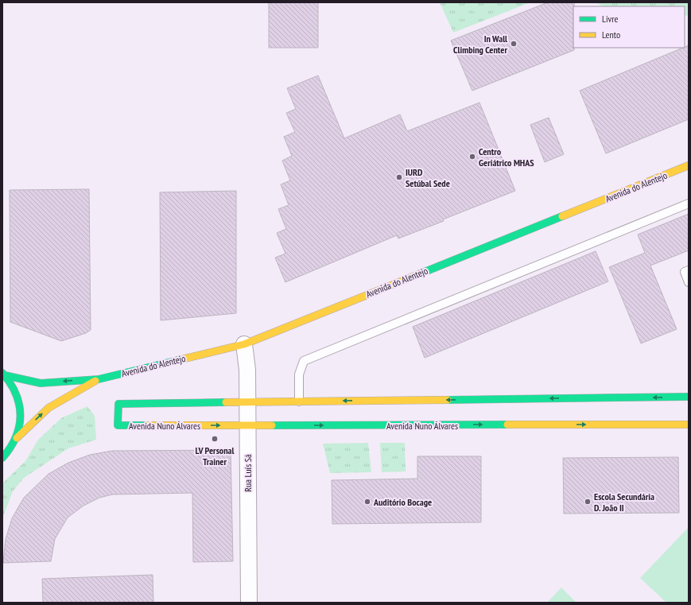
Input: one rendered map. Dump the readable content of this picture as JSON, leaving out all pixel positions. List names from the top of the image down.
{
  "streets": {
    "street": ["Avenida do Alentejo", "Avenida Nuno Álvares", "Rua Luís Sá"]
  },
  "crossings": [
    ["Avenida do Alentejo", "Rua Luís Sá"],
    ["Avenida Nuno Álvares", "Rua Luís Sá"]
  ],
  "places": [
    "In Wall Climbing Center",
    "Centro Geriátrico MHAS",
    "IURD Setúbal Sede",
    "LV Personal Trainer",
    "Auditório Bocage",
    "Escola Secundária D. João II"
  ],
  "legend": ["Livre", "Lento"]
}
